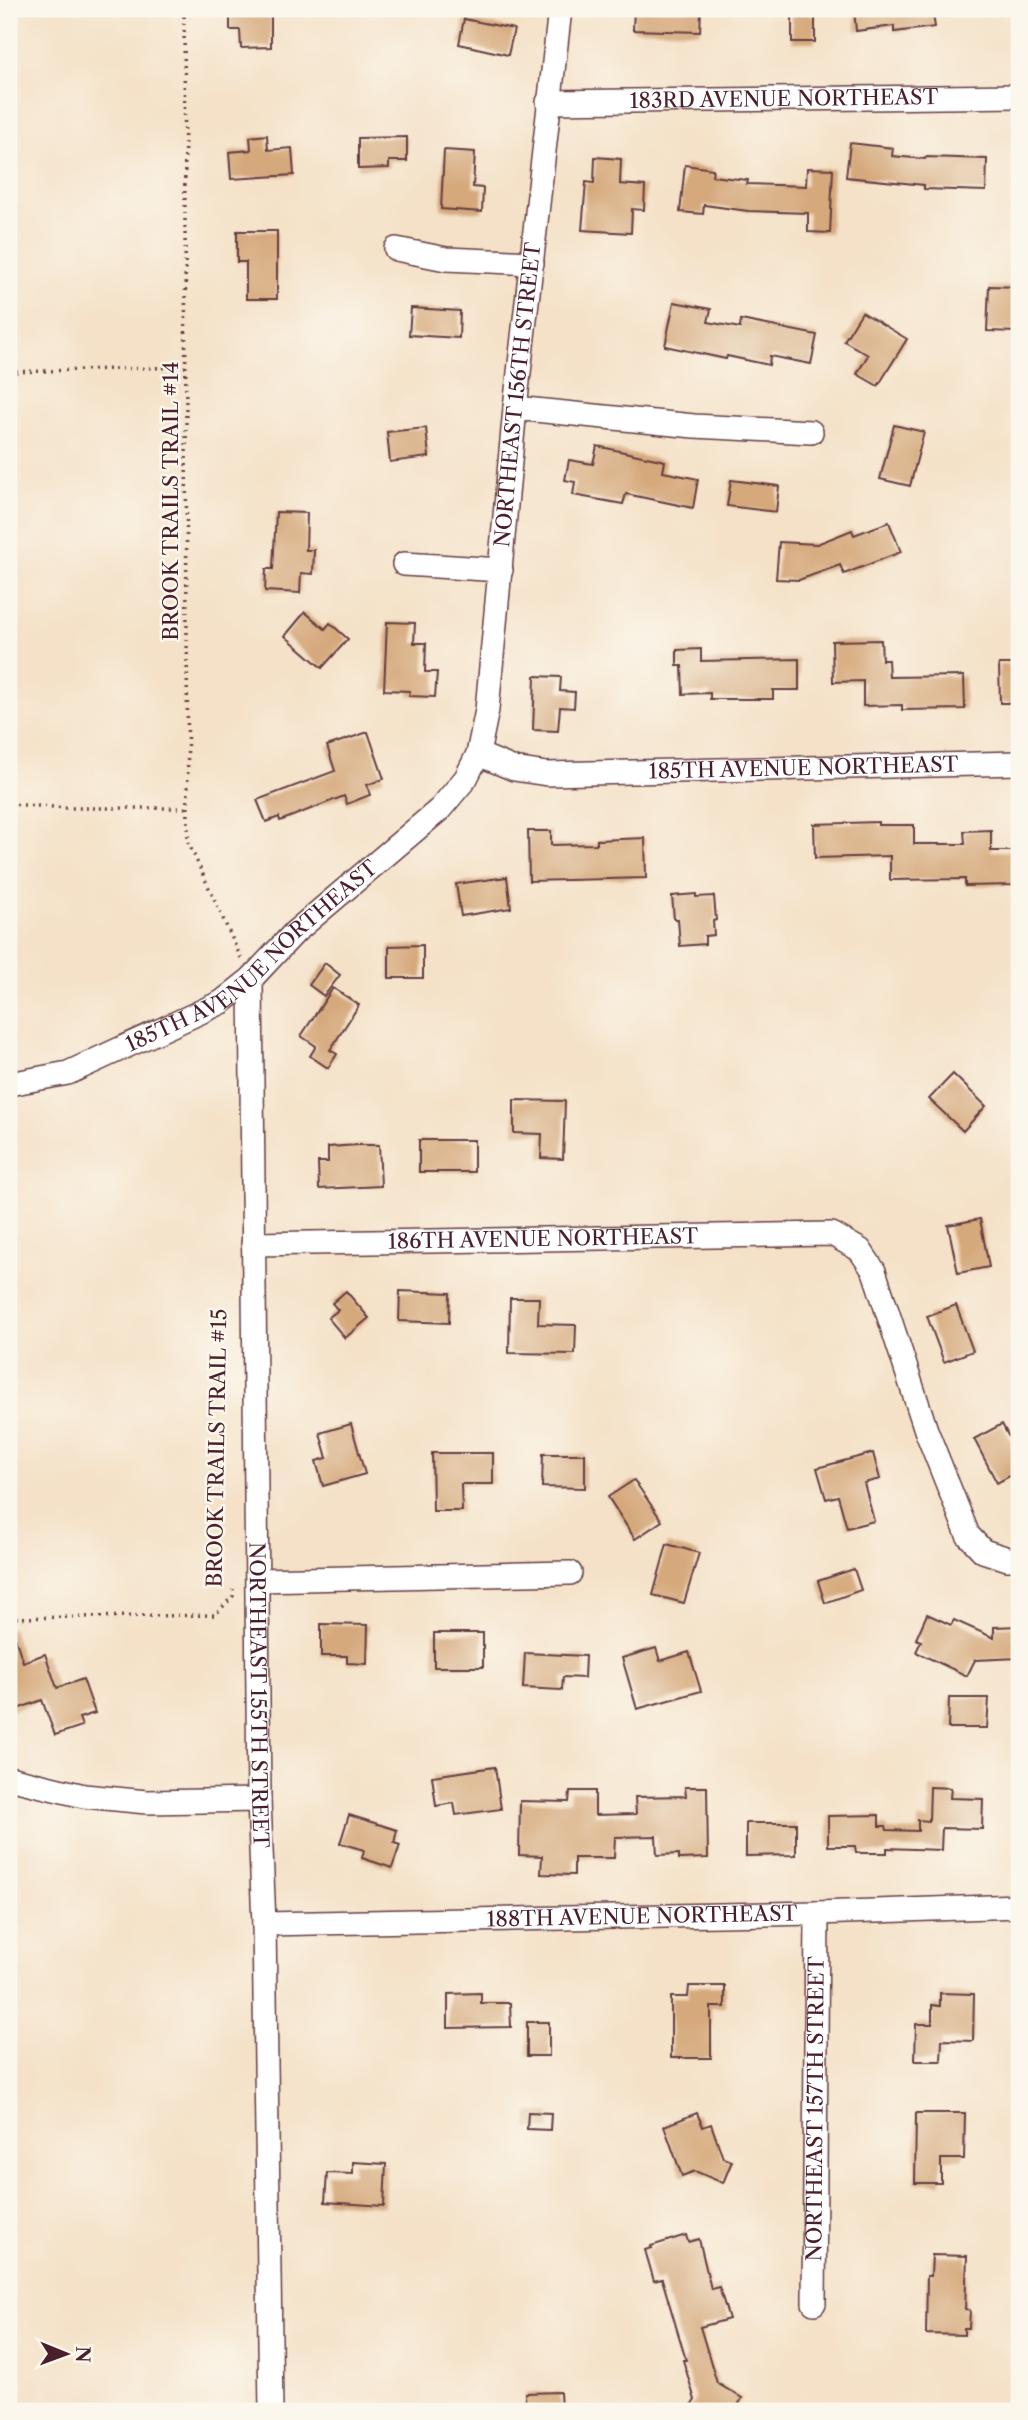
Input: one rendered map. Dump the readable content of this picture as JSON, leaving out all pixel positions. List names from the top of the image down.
{
  "streets": {
    "street": [
      "183RD AVENUE NORTHEAST",
      "NORTHEAST 156TH STREET",
      "185TH AVENUE NORTHEAST",
      "186TH AVENUE NORTHEAST",
      "NORTHEAST 155TH STREET",
      "188TH AVENUE NORTHEAST",
      "NORTHEAST 157TH STREET"
    ],
    "path": ["BROOK TRAILS TRAIL #14", "BROOK TRAILS TRAIL #15"]
  },
  "crossings": [
    ["183RD AVENUE NORTHEAST", "NORTHEAST 156TH STREET"],
    ["NORTHEAST 156TH STREET", "185TH AVENUE NORTHEAST"],
    ["BROOK TRAILS TRAIL #14", "185TH AVENUE NORTHEAST"],
    ["BROOK TRAILS TRAIL #14", "NORTHEAST 155TH STREET"],
    ["185TH AVENUE NORTHEAST", "NORTHEAST 155TH STREET"],
    ["186TH AVENUE NORTHEAST", "NORTHEAST 155TH STREET"],
    ["NORTHEAST 155TH STREET", "188TH AVENUE NORTHEAST"],
    ["188TH AVENUE NORTHEAST", "NORTHEAST 157TH STREET"]
  ],
  "north": "right"
}
